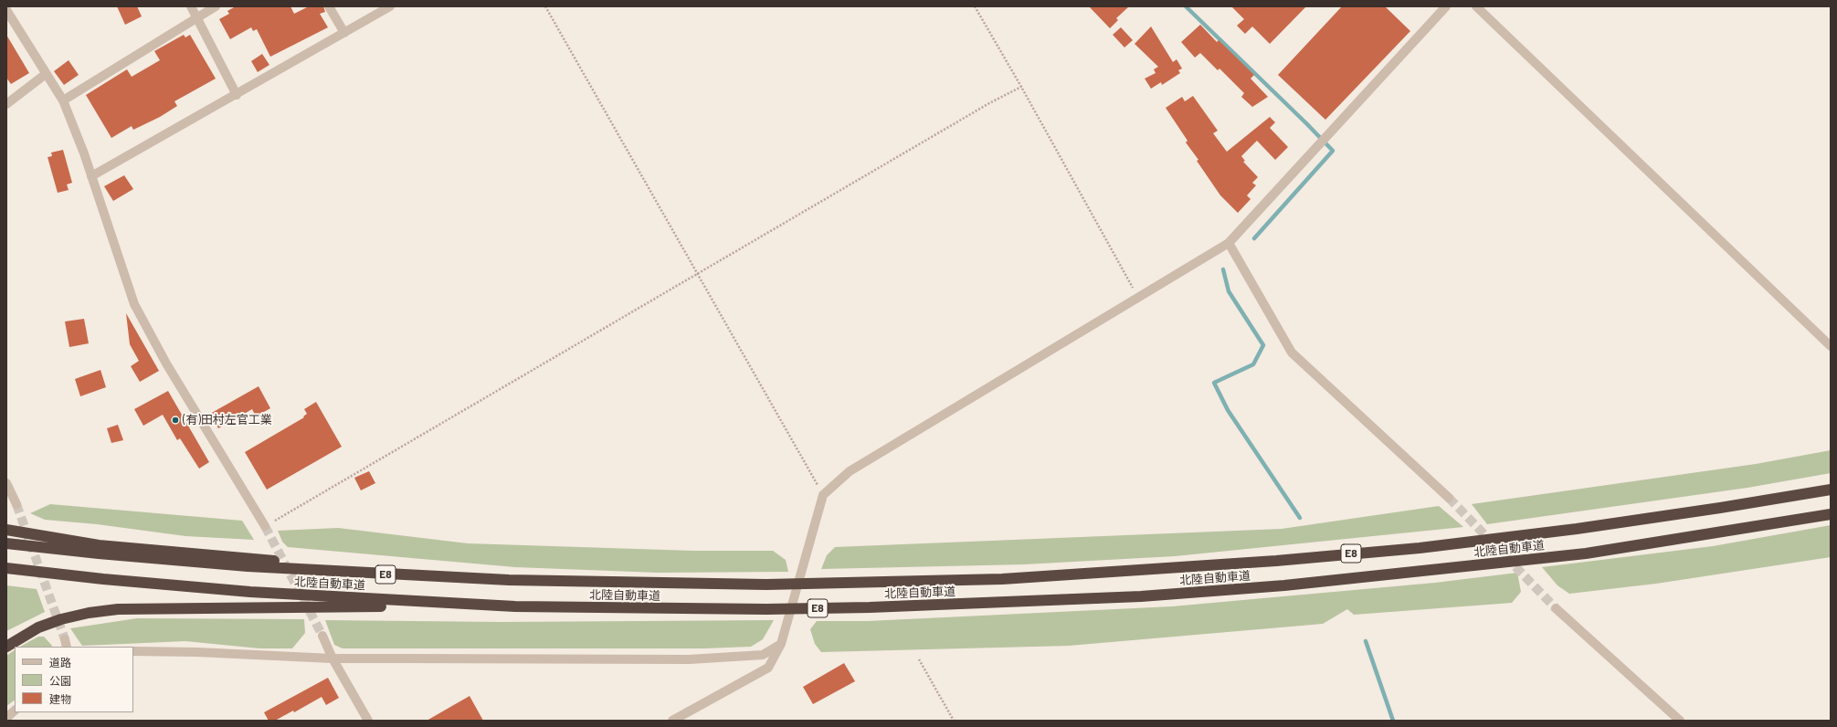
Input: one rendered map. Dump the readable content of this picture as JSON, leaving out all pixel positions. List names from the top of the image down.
{
  "streets": {
    "highway": ["北陸自動車道", "E8"]
  },
  "places": ["(有)田村左官工業"],
  "legend": ["道路", "公園", "建物"]
}
